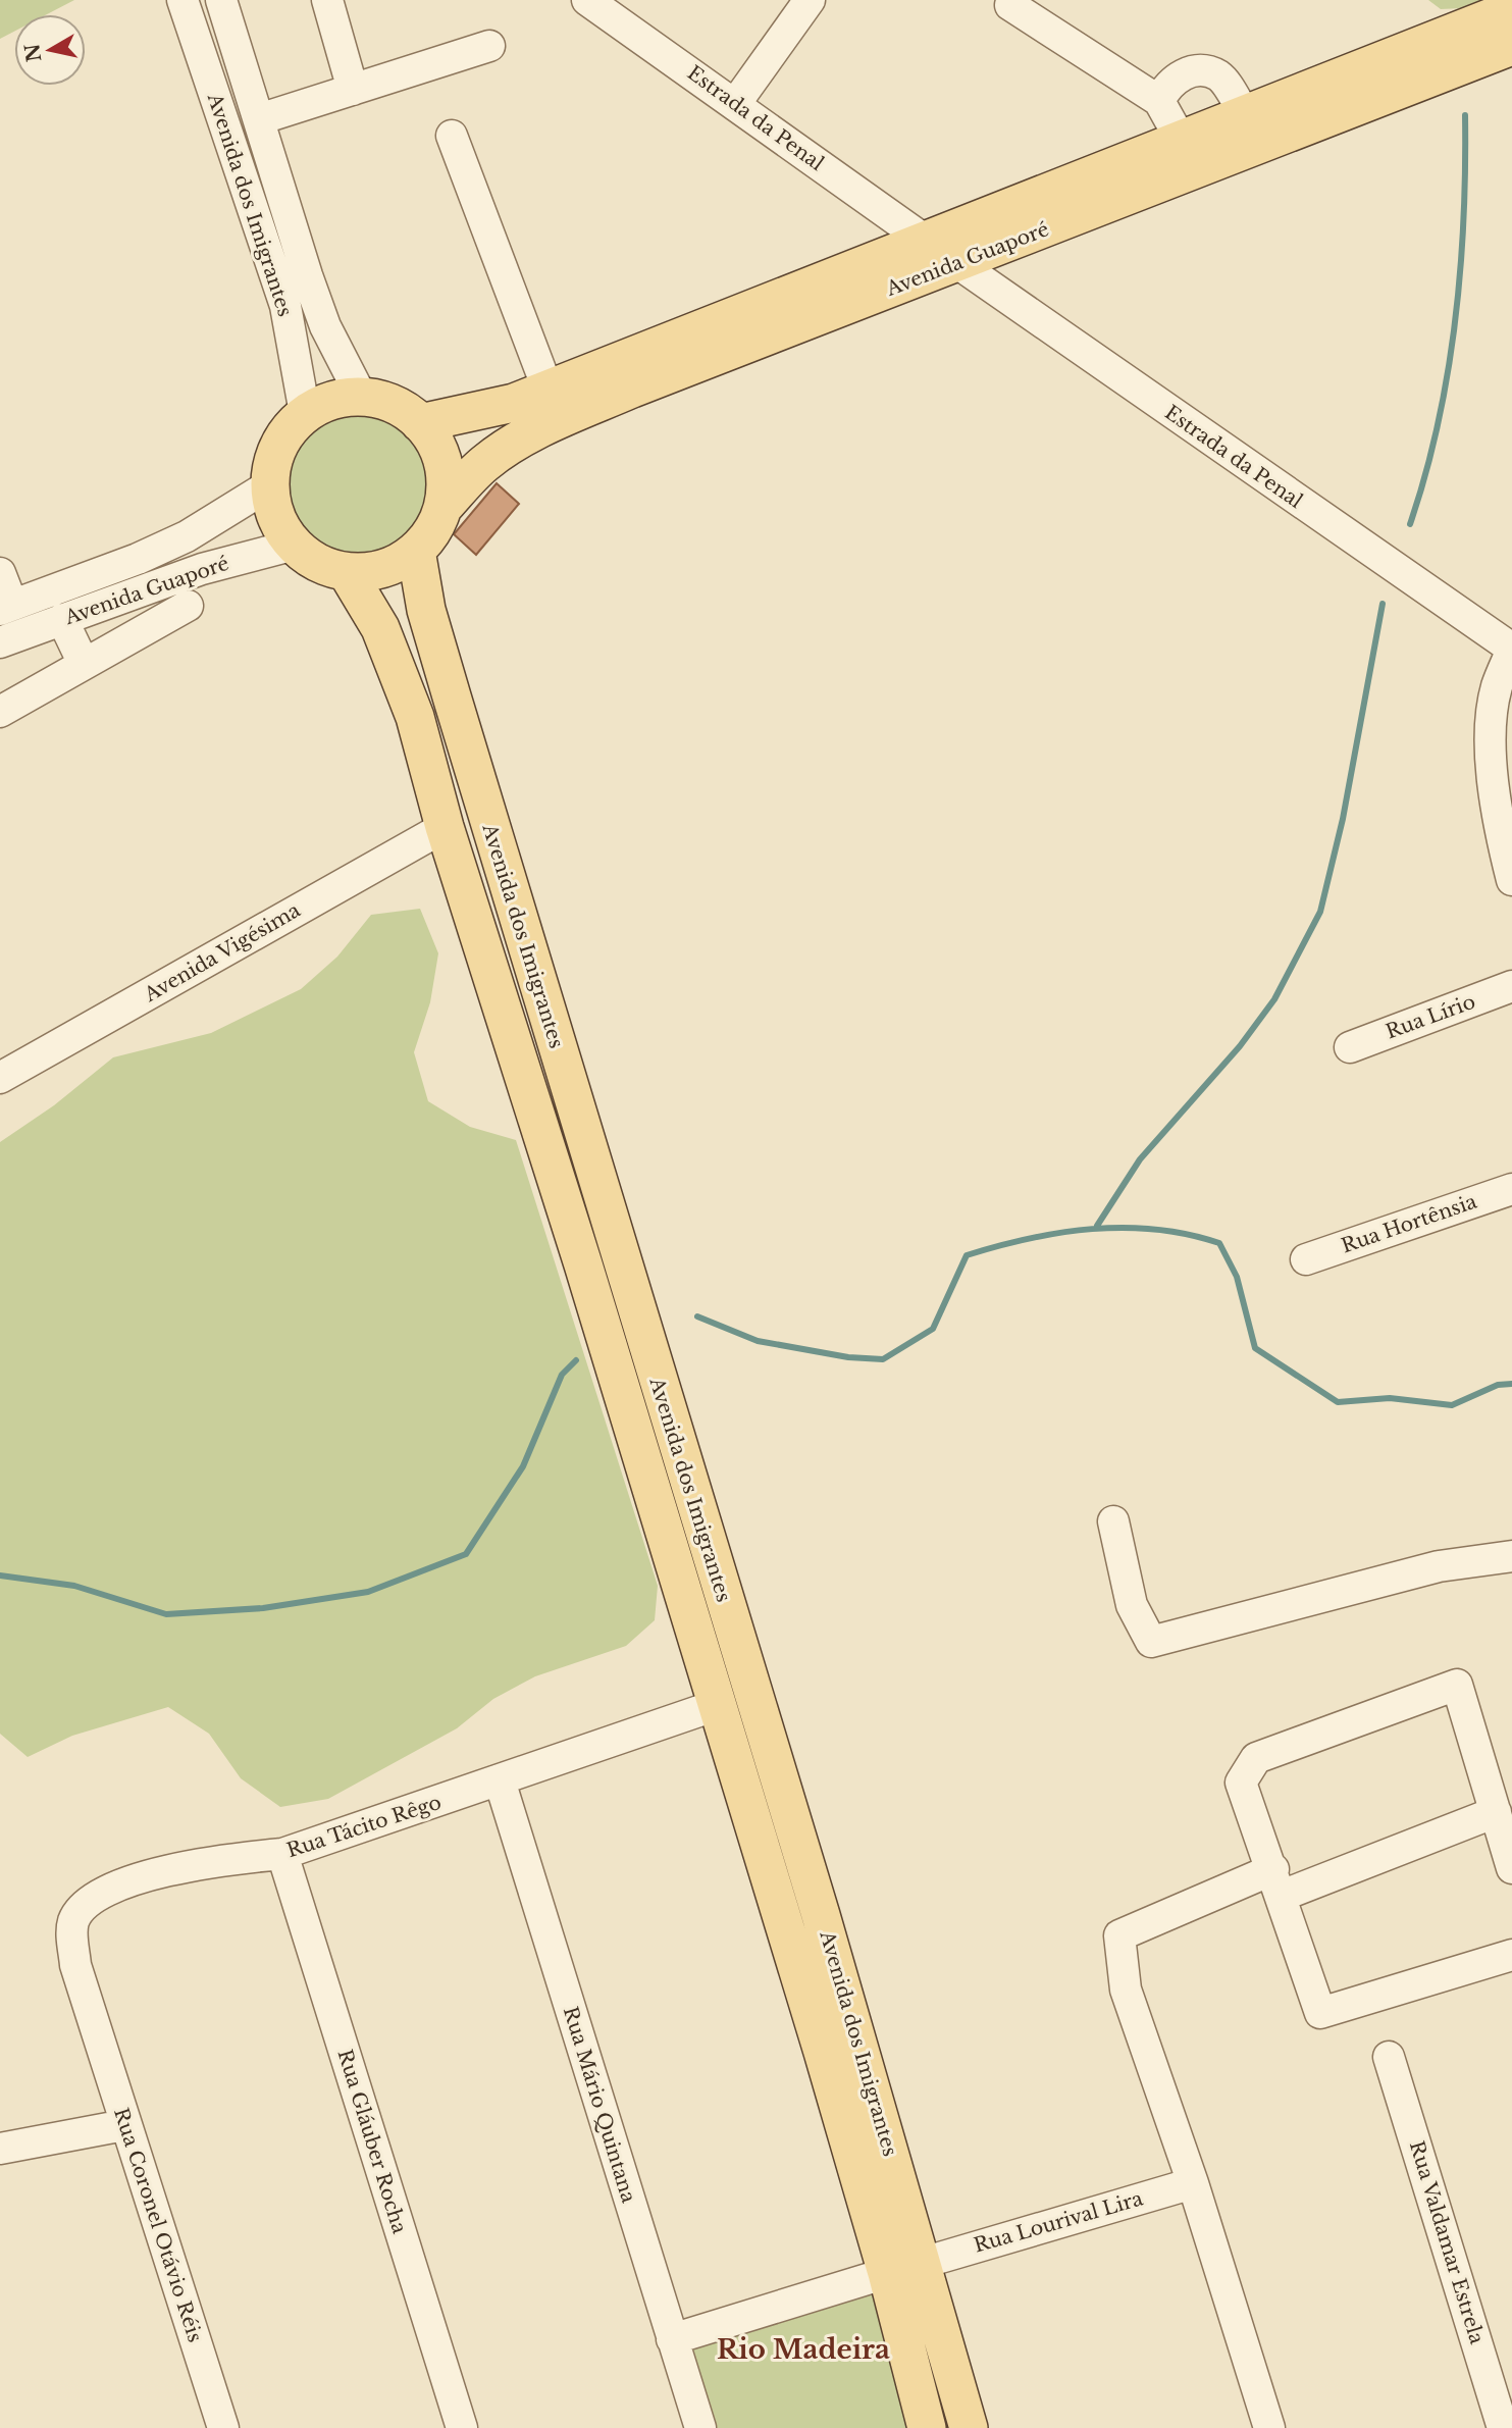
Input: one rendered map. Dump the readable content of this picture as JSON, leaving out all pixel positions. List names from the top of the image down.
{
  "streets": {
    "main road": ["Avenida dos Imigrantes", "Avenida Guaporé"],
    "street": [
      "Estrada da Penal",
      "Avenida Vigésima",
      "Rua Lírio",
      "Rua Hortênsia",
      "Rua Tácito Rêgo",
      "Rua Mário Quintana",
      "Rua Gláuber Rocha",
      "Rua Lourival Lira",
      "Rua Coronel Otávio Réis",
      "Rua Valdamar Estrela"
    ]
  },
  "crossings": [
    ["Estrada da Penal", "Avenida Guaporé"],
    ["Avenida dos Imigrantes", "Avenida Guaporé"],
    ["Avenida dos Imigrantes", "Avenida Vigésima"],
    ["Avenida dos Imigrantes", "Rua Tácito Rêgo"],
    ["Avenida dos Imigrantes", "Rua Lourival Lira"],
    ["Rua Tácito Rêgo", "Rua Mário Quintana"],
    ["Rua Tácito Rêgo", "Rua Gláuber Rocha"],
    ["Rua Tácito Rêgo", "Rua Coronel Otávio Réis"]
  ],
  "districts": ["Rio Madeira"],
  "north": "left"
}
